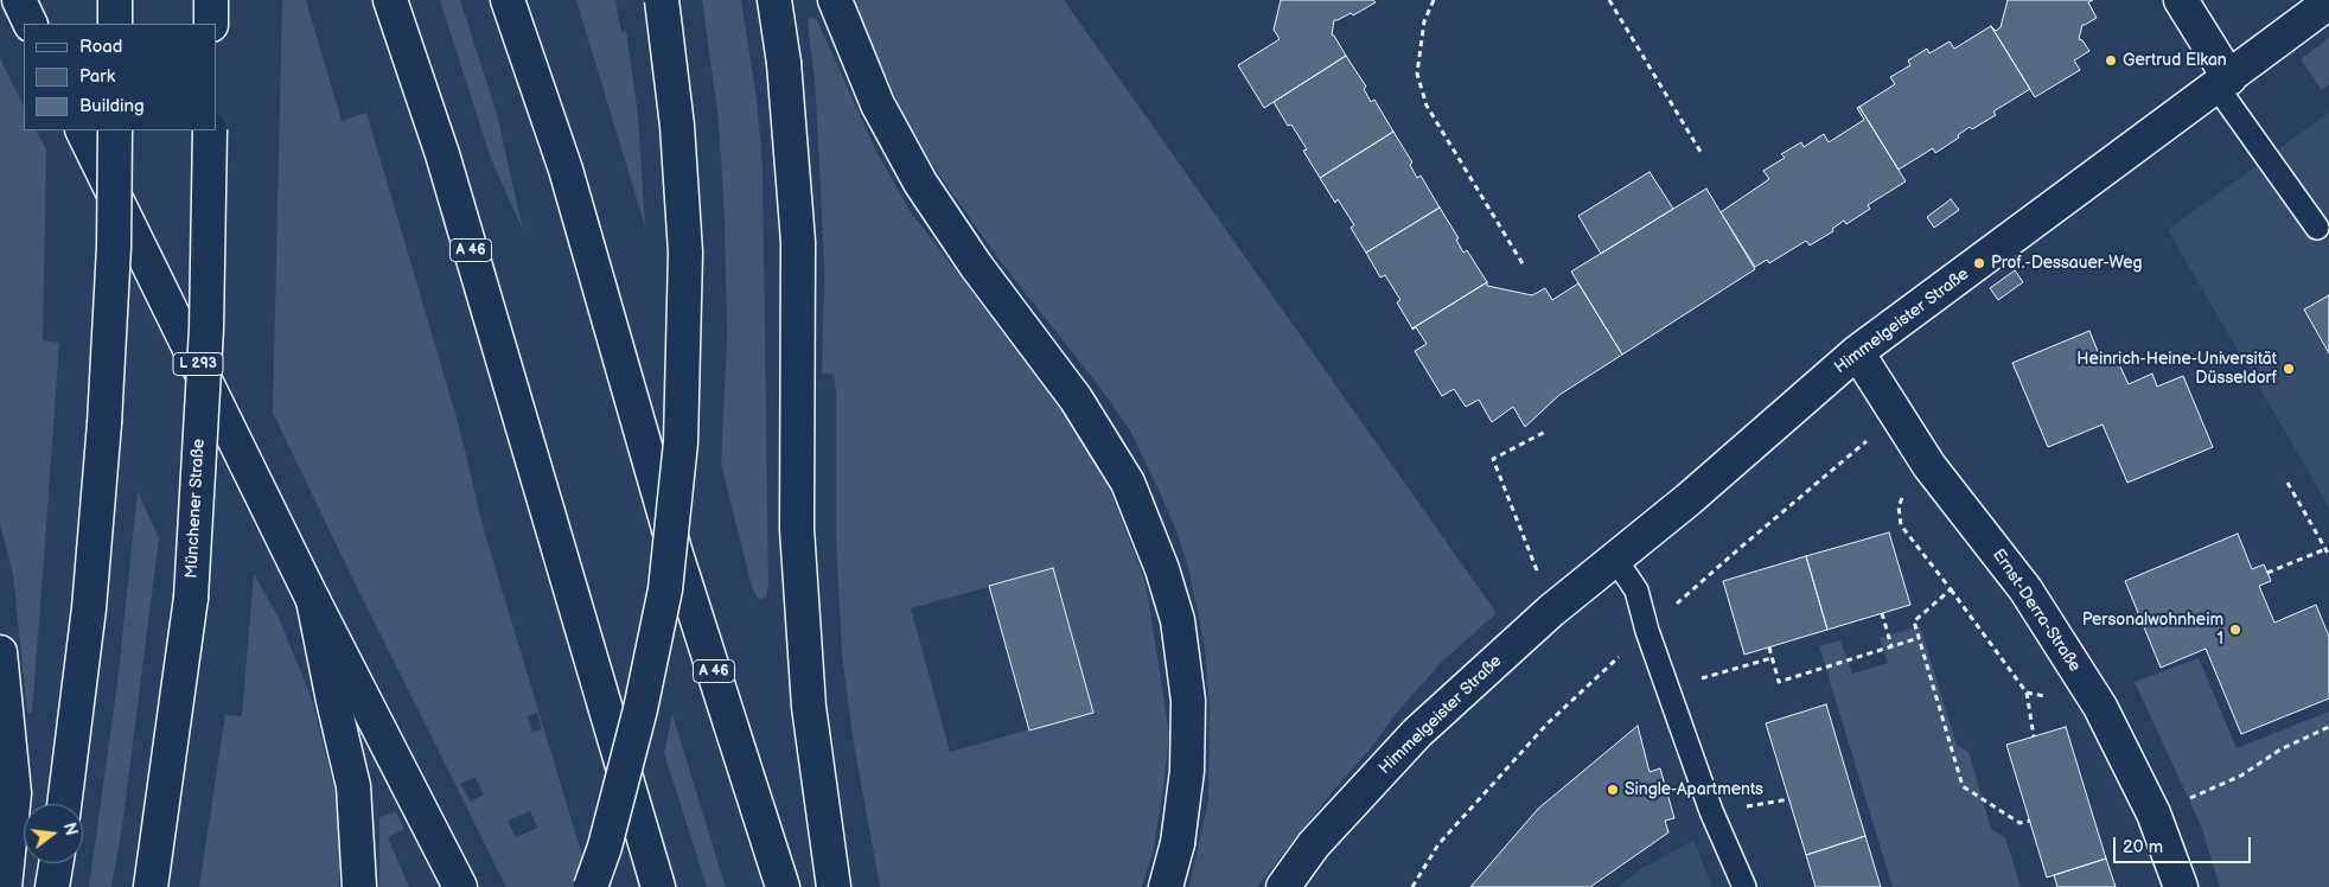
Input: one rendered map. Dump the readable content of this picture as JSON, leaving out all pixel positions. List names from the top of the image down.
{
  "streets": {
    "main road": [
      "A 46",
      "Himmelgeister Straße",
      "L 293",
      "Münchener Straße",
      "Ernst-Derra-Straße"
    ]
  },
  "crossings": [
    ["Himmelgeister Straße", "Ernst-Derra-Straße"]
  ],
  "places": [
    "Gertrud Elkan",
    "Prof.-Dessauer-Weg",
    "Heinrich-Heine-Universität Düsseldorf",
    "Personalwohnheim 1",
    "Single-Apartments"
  ],
  "legend": ["Road", "Park", "Building"],
  "scale_bar": "20 m",
  "north": "right"
}
